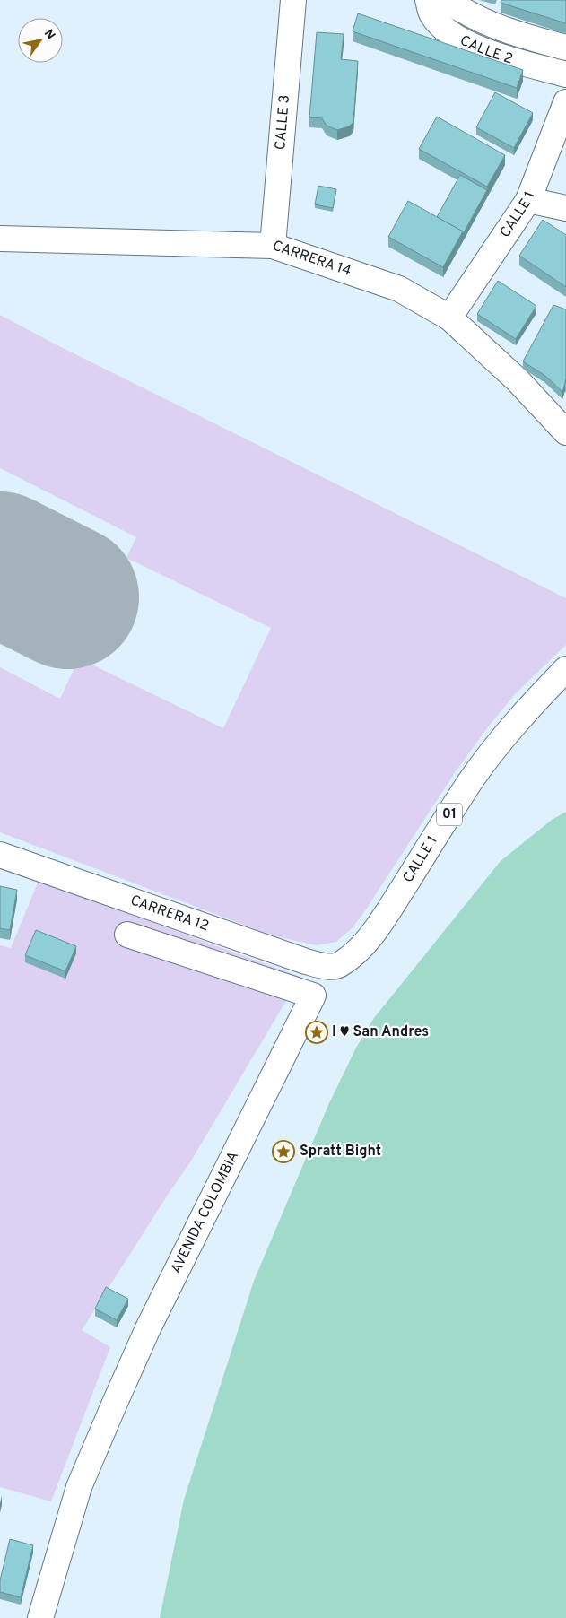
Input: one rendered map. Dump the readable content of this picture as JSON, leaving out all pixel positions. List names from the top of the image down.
{
  "streets": {
    "main road": [
      "CALLE 2",
      "CALLE 3",
      "CALLE 1",
      "CARRERA 14",
      "01",
      "CARRERA 12",
      "AVENIDA COLOMBIA"
    ]
  },
  "crossings": [
    ["CALLE 3", "CARRERA 14"],
    ["CALLE 1", "CARRERA 14"],
    ["CALLE 1", "CARRERA 12"]
  ],
  "places": {
    "place": ["I ♥ San Andres", "Spratt Bight"]
  },
  "north": "top right"
}
